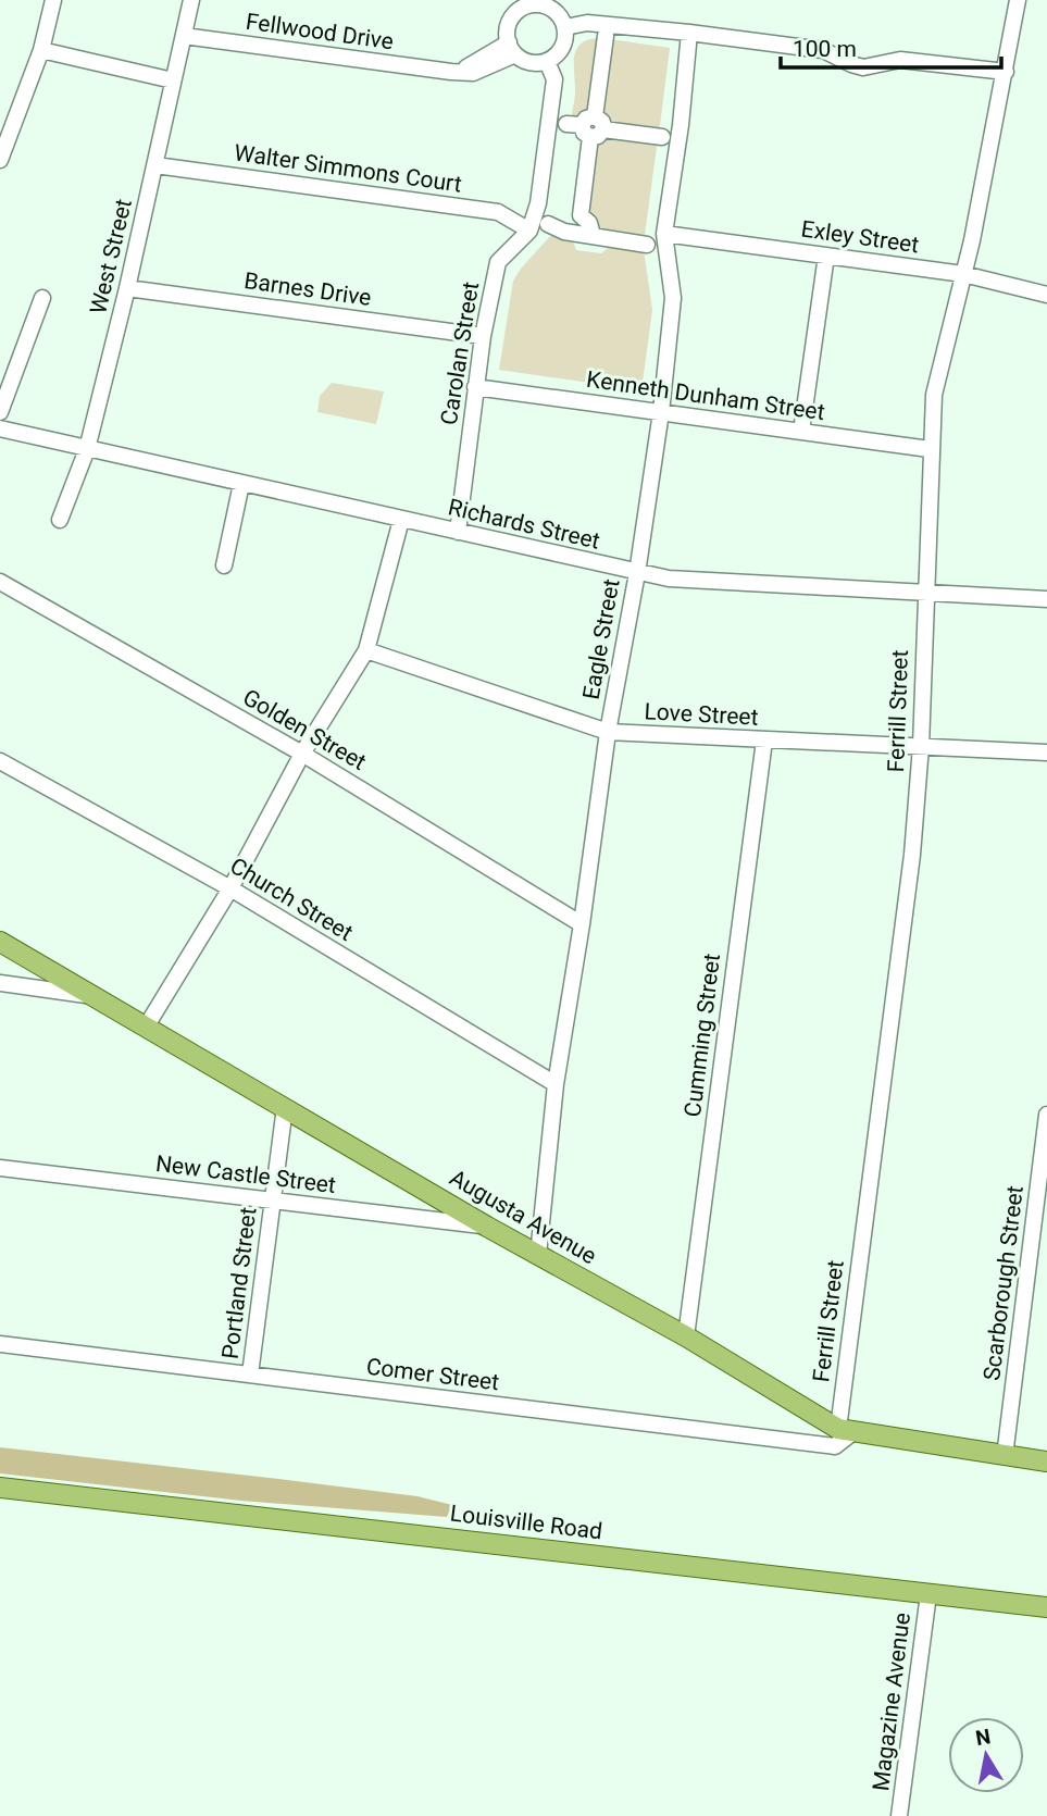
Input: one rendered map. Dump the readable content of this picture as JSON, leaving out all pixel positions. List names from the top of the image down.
{
  "streets": {
    "main road": ["Augusta Avenue", "Louisville Road"],
    "street": [
      "Fellwood Drive",
      "Walter Simmons Court",
      "Exley Street",
      "West Street",
      "Barnes Drive",
      "Carolan Street",
      "Kenneth Dunham Street",
      "Richards Street",
      "Eagle Street",
      "Ferrill Street",
      "Love Street",
      "Golden Street",
      "Church Street",
      "Cumming Street",
      "New Castle Street",
      "Portland Street",
      "Scarborough Street",
      "Comer Street",
      "Magazine Avenue"
    ]
  },
  "crossings": [
    ["Fellwood Drive", "West Street"],
    ["Fellwood Drive", "Carolan Street"],
    ["Walter Simmons Court", "West Street"],
    ["Walter Simmons Court", "Carolan Street"],
    ["Exley Street", "Eagle Street"],
    ["Exley Street", "Ferrill Street"],
    ["West Street", "Barnes Drive"],
    ["West Street", "Richards Street"],
    ["Barnes Drive", "Carolan Street"],
    ["Carolan Street", "Kenneth Dunham Street"],
    ["Carolan Street", "Richards Street"],
    ["Kenneth Dunham Street", "Eagle Street"],
    ["Kenneth Dunham Street", "Ferrill Street"],
    ["Richards Street", "Eagle Street"],
    ["Richards Street", "Ferrill Street"],
    ["Eagle Street", "Love Street"],
    ["Eagle Street", "Golden Street"],
    ["Eagle Street", "Church Street"],
    ["Eagle Street", "Augusta Avenue"],
    ["Ferrill Street", "Love Street"],
    ["Ferrill Street", "Augusta Avenue"],
    ["Ferrill Street", "Comer Street"],
    ["Love Street", "Cumming Street"],
    ["Cumming Street", "Augusta Avenue"],
    ["New Castle Street", "Augusta Avenue"],
    ["New Castle Street", "Portland Street"],
    ["Augusta Avenue", "Portland Street"],
    ["Augusta Avenue", "Scarborough Street"],
    ["Augusta Avenue", "Comer Street"],
    ["Portland Street", "Comer Street"],
    ["Louisville Road", "Magazine Avenue"]
  ],
  "scale_bar": "100 m",
  "north": "top"
}
